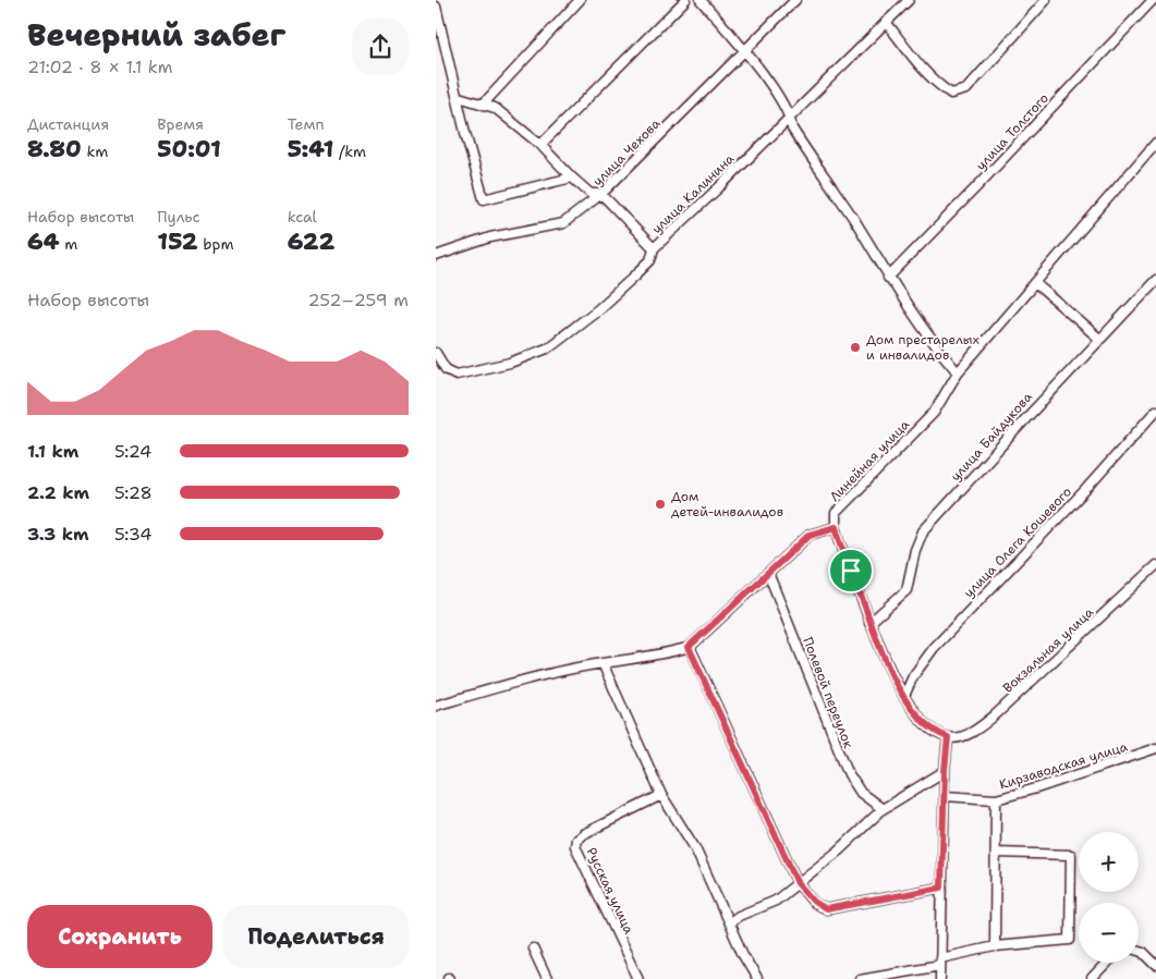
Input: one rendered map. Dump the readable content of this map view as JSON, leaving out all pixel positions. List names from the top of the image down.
{
  "streets": {
    "street": [
      "улица Толстого",
      "улица Чехова",
      "улица Калинина",
      "улица Байдукова",
      "Линейная улица",
      "улица Олега Кошевого",
      "Вокзальная улица",
      "Полевой переулок",
      "Кирзаводская улица",
      "Русская улица"
    ]
  },
  "places": ["Дом престарелых и инвалидов", "Дом детей-инвалидов"],
  "page": {
    "heading": ["Вечерний забег", "21:02 · 8 × 1.1 km"],
    "stats": [
      ["Дистанция", "8.80 km"],
      ["Время", "50:01"],
      ["Темп", "5:41 /km"],
      ["Набор высоты", "64 m"],
      ["Пульс", "152 bpm"],
      ["kcal", "622"]
    ],
    "chart": ["Набор высоты", "252–259 m"],
    "list": [
      {
        "name": "1.1 km",
        "note": "5:24"
      },
      {
        "name": "2.2 km",
        "note": "5:28"
      },
      {
        "name": "3.3 km",
        "note": "5:34"
      }
    ],
    "map_buttons": ["+", "−"],
    "buttons": ["Сохранить", "Поделиться"]
  }
}
